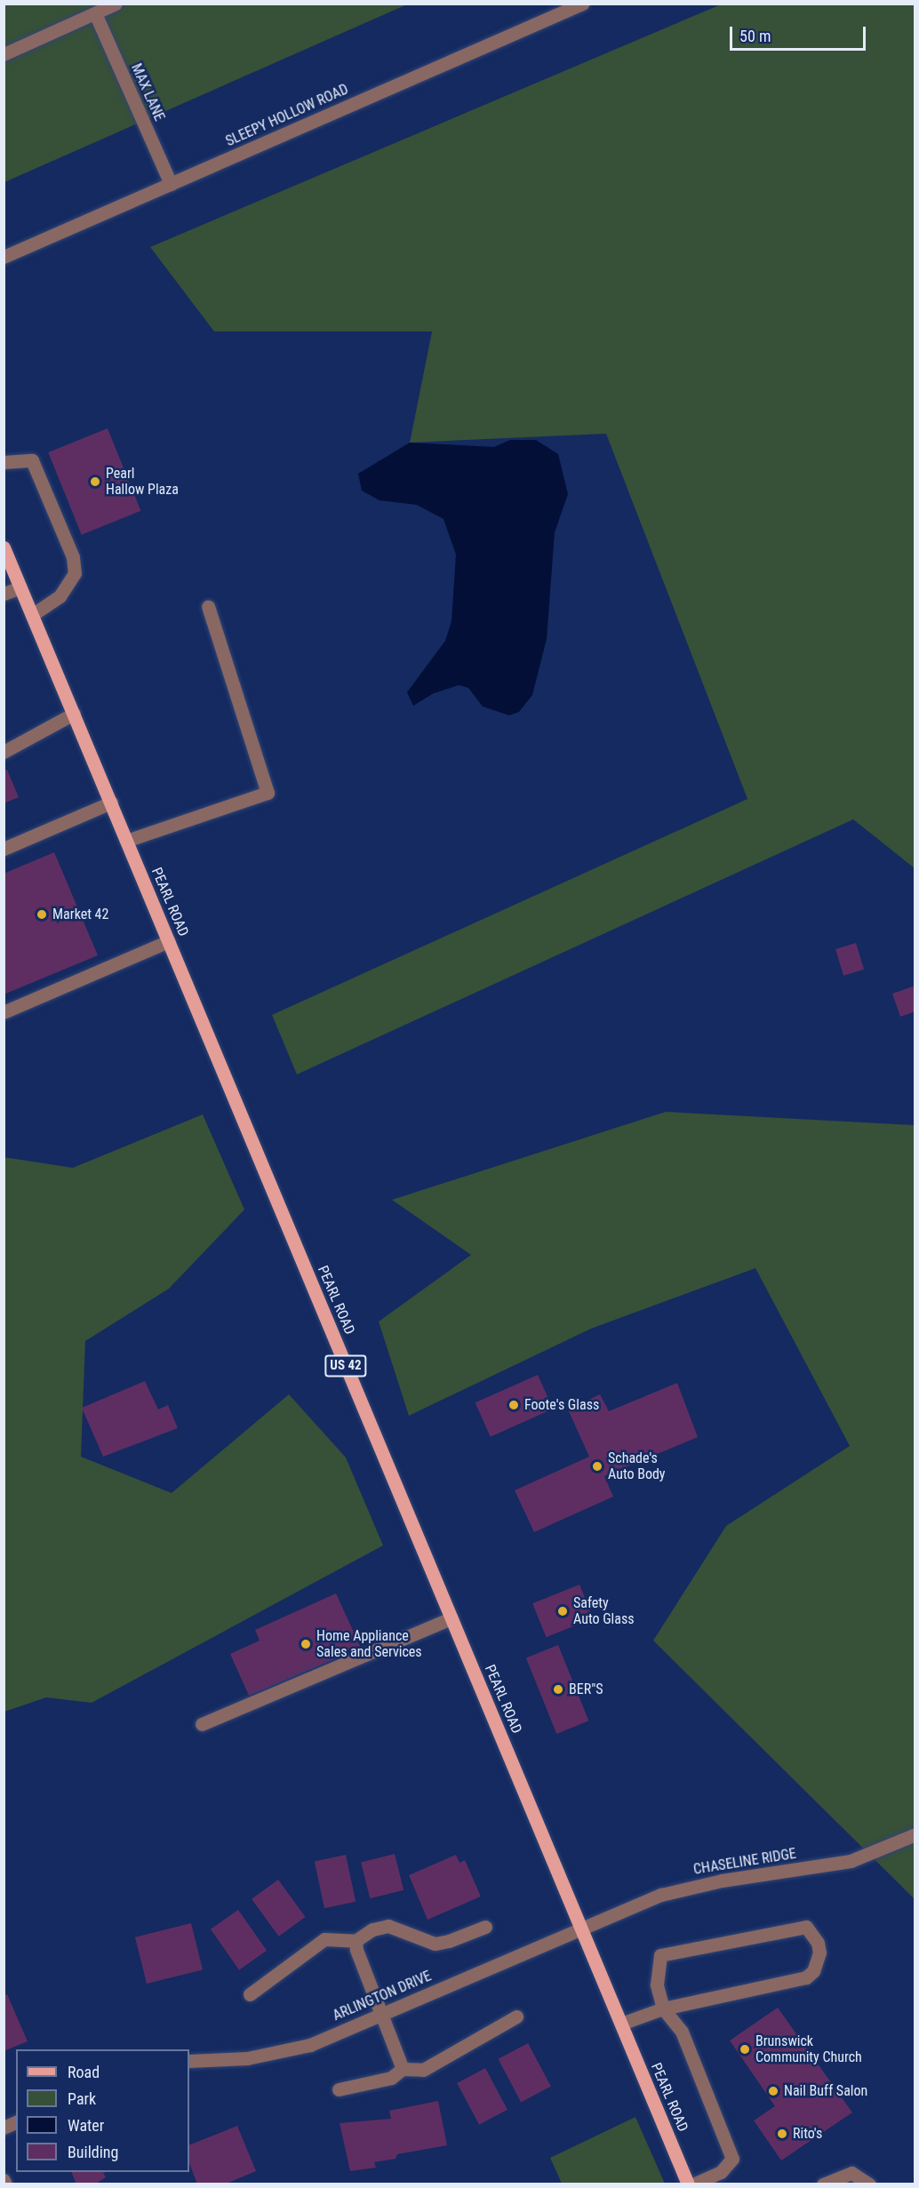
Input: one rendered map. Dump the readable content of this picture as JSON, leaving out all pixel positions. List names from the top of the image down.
{
  "streets": {
    "main road": ["PEARL ROAD", "US 42"],
    "street": [
      "MAX LANE",
      "SLEEPY HOLLOW ROAD",
      "CHASELINE RIDGE",
      "ARLINGTON DRIVE"
    ]
  },
  "crossings": [
    ["MAX LANE", "SLEEPY HOLLOW ROAD"],
    ["PEARL ROAD", "CHASELINE RIDGE"],
    ["PEARL ROAD", "ARLINGTON DRIVE"],
    ["CHASELINE RIDGE", "ARLINGTON DRIVE"]
  ],
  "places": [
    "Pearl Hallow Plaza",
    "Market 42",
    "Foote's Glass",
    "Schade's Auto Body",
    "Safety Auto Glass",
    "Home Appliance Sales and Services",
    "BER\"S",
    "Brunswick Community Church",
    "Nail Buff Salon",
    "Rito's"
  ],
  "legend": [
    "Road",
    "Park",
    "Water",
    "Building"
  ],
  "scale_bar": "50 m"
}
